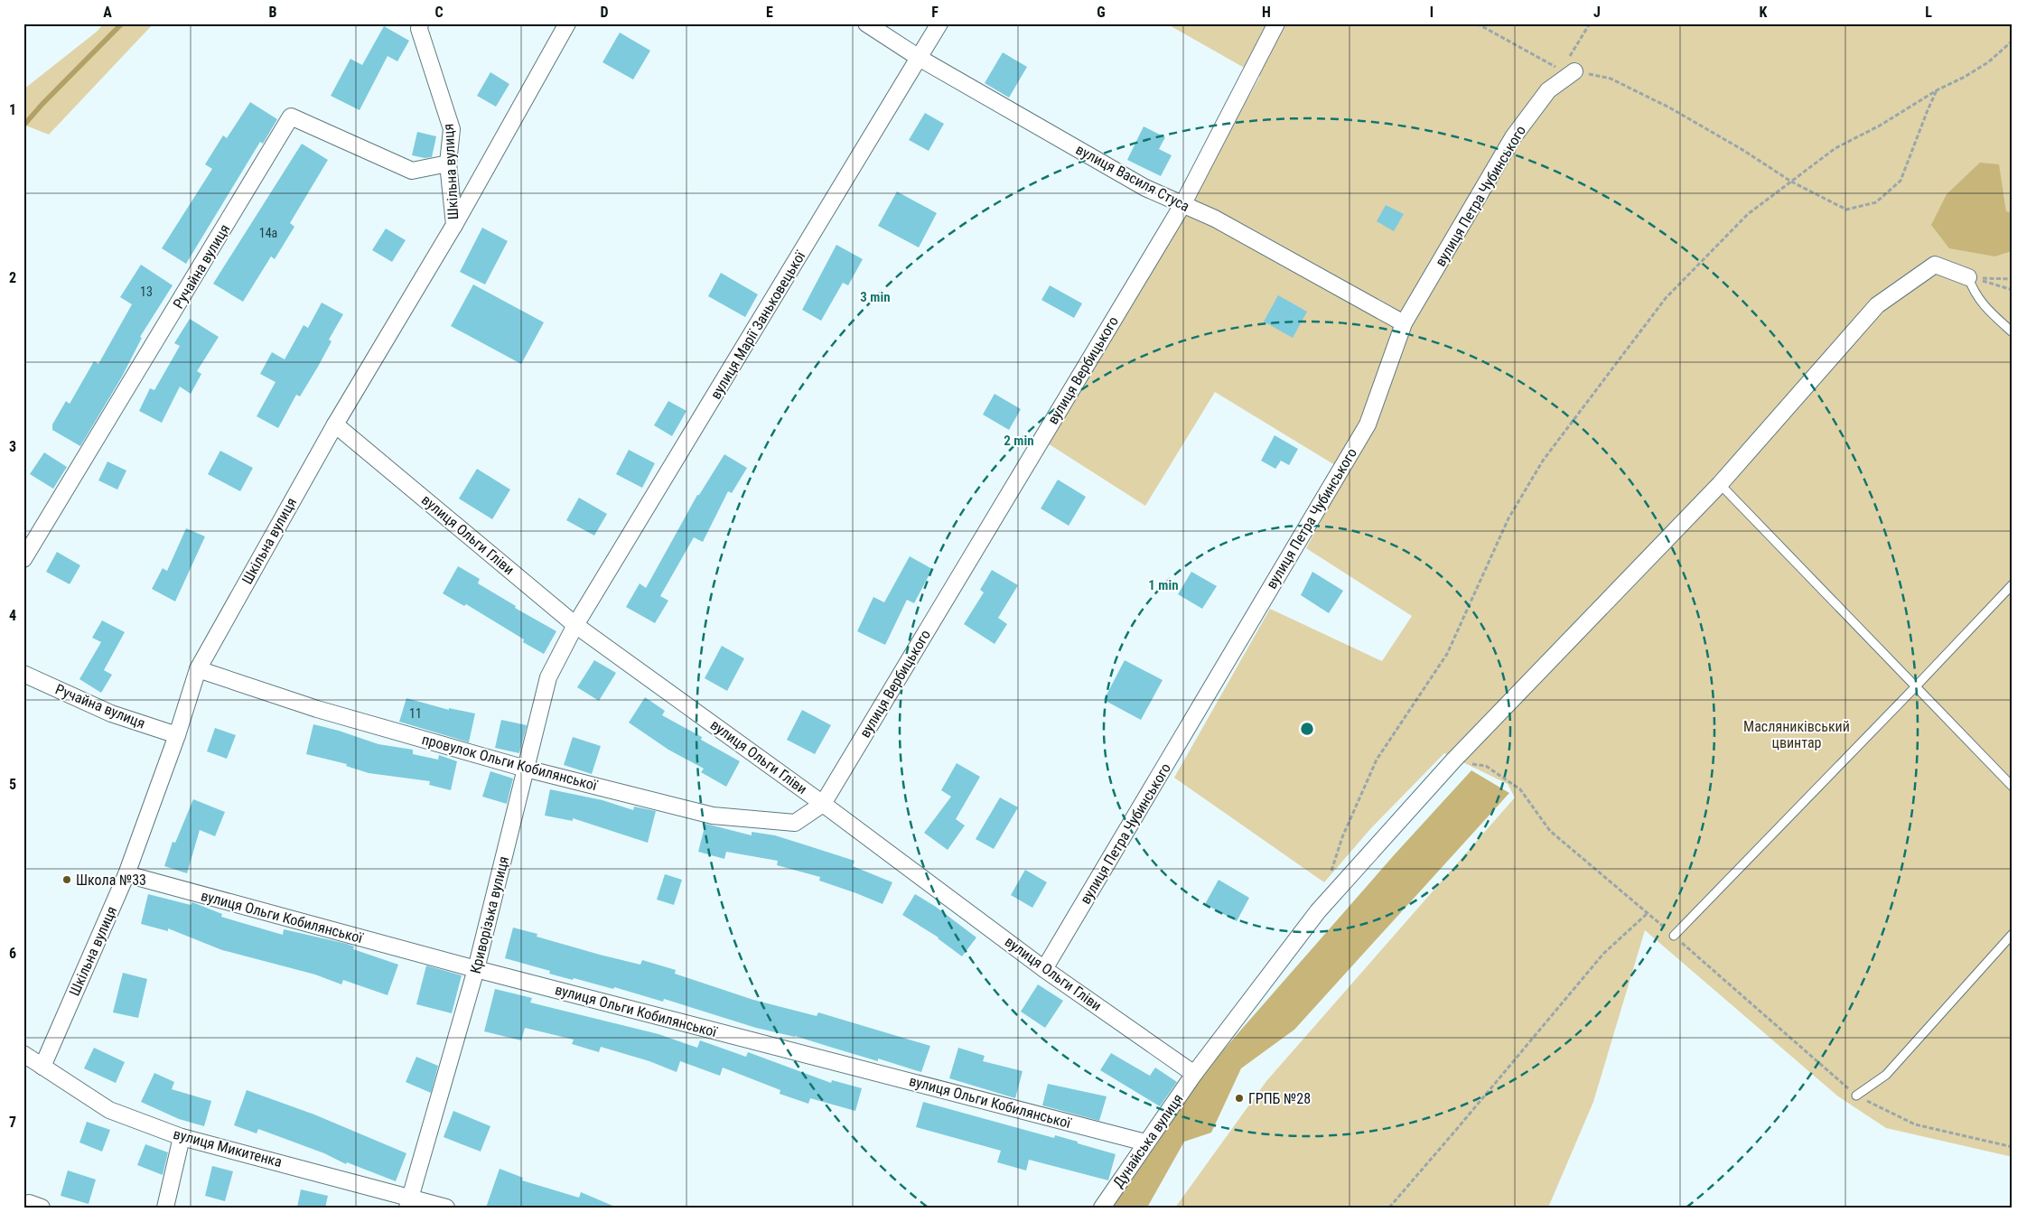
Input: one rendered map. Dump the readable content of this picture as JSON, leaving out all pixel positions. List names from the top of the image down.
{
  "streets": {
    "street": [
      "Шкільна вулиця",
      "вулиця Василя Стуса",
      "вулиця Петра Чубинського",
      "Ручайна вулиця",
      "вулиця Марії Заньковецької",
      "вулиця Вербицького",
      "вулиця Ольги Гліви",
      "провулок Ольги Кобилянської",
      "Криворізька вулиця",
      "вулиця Ольги Кобилянської",
      "Дунайська вулиця",
      "вулиця Микитенка"
    ]
  },
  "crossings": [
    ["Шкільна вулиця", "Ручайна вулиця"],
    ["Шкільна вулиця", "вулиця Ольги Гліви"],
    ["Шкільна вулиця", "провулок Ольги Кобилянської"],
    ["Шкільна вулиця", "вулиця Ольги Кобилянської"],
    ["Шкільна вулиця", "вулиця Микитенка"],
    ["вулиця Василя Стуса", "вулиця Петра Чубинського"],
    ["вулиця Василя Стуса", "вулиця Марії Заньковецької"],
    ["вулиця Василя Стуса", "вулиця Вербицького"],
    ["вулиця Петра Чубинського", "вулиця Ольги Гліви"],
    ["вулиця Марії Заньковецької", "вулиця Ольги Гліви"],
    ["вулиця Марії Заньковецької", "Криворізька вулиця"],
    ["вулиця Вербицького", "вулиця Ольги Гліви"],
    ["вулиця Вербицького", "провулок Ольги Кобилянської"],
    ["вулиця Ольги Гліви", "провулок Ольги Кобилянської"],
    ["вулиця Ольги Гліви", "Криворізька вулиця"],
    ["вулиця Ольги Гліви", "Дунайська вулиця"],
    ["провулок Ольги Кобилянської", "Криворізька вулиця"],
    ["Криворізька вулиця", "вулиця Ольги Кобилянської"],
    ["Криворізька вулиця", "вулиця Микитенка"],
    ["вулиця Ольги Кобилянської", "Дунайська вулиця"]
  ],
  "parks": ["Масляниківський цвинтар"],
  "places": ["Школа №33", "ГРПБ №28"],
  "house_numbers": ["14а", "13", "11"],
  "grid": {
    "columns": [
      "A",
      "B",
      "C",
      "D",
      "E",
      "F",
      "G",
      "H",
      "I",
      "J",
      "K",
      "L"
    ],
    "rows": [
      "1",
      "2",
      "3",
      "4",
      "5",
      "6",
      "7"
    ]
  },
  "rings": ["3 min", "2 min", "1 min"]
}
